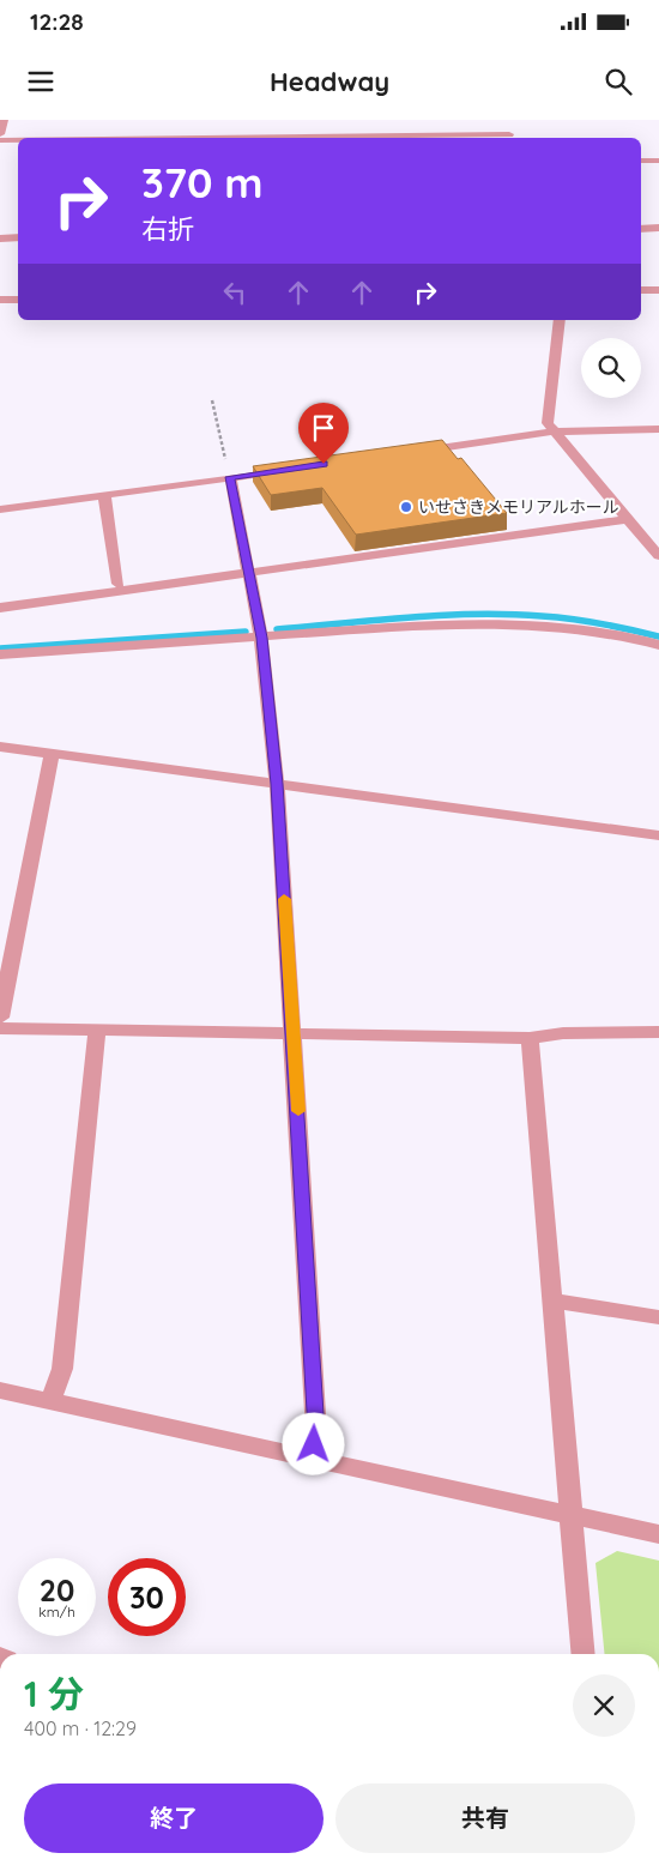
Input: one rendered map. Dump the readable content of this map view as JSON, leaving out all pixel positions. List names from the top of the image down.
{
  "places": ["いせさきメモリアルホール"],
  "page": {
    "status": "12:28",
    "header": "Headway",
    "turn": ["370 m", "右折"],
    "speed": "20 km/h",
    "limit": "30",
    "heading": ["1 分", "400 m · 12:29"],
    "buttons": ["終了", "共有"]
  }
}
